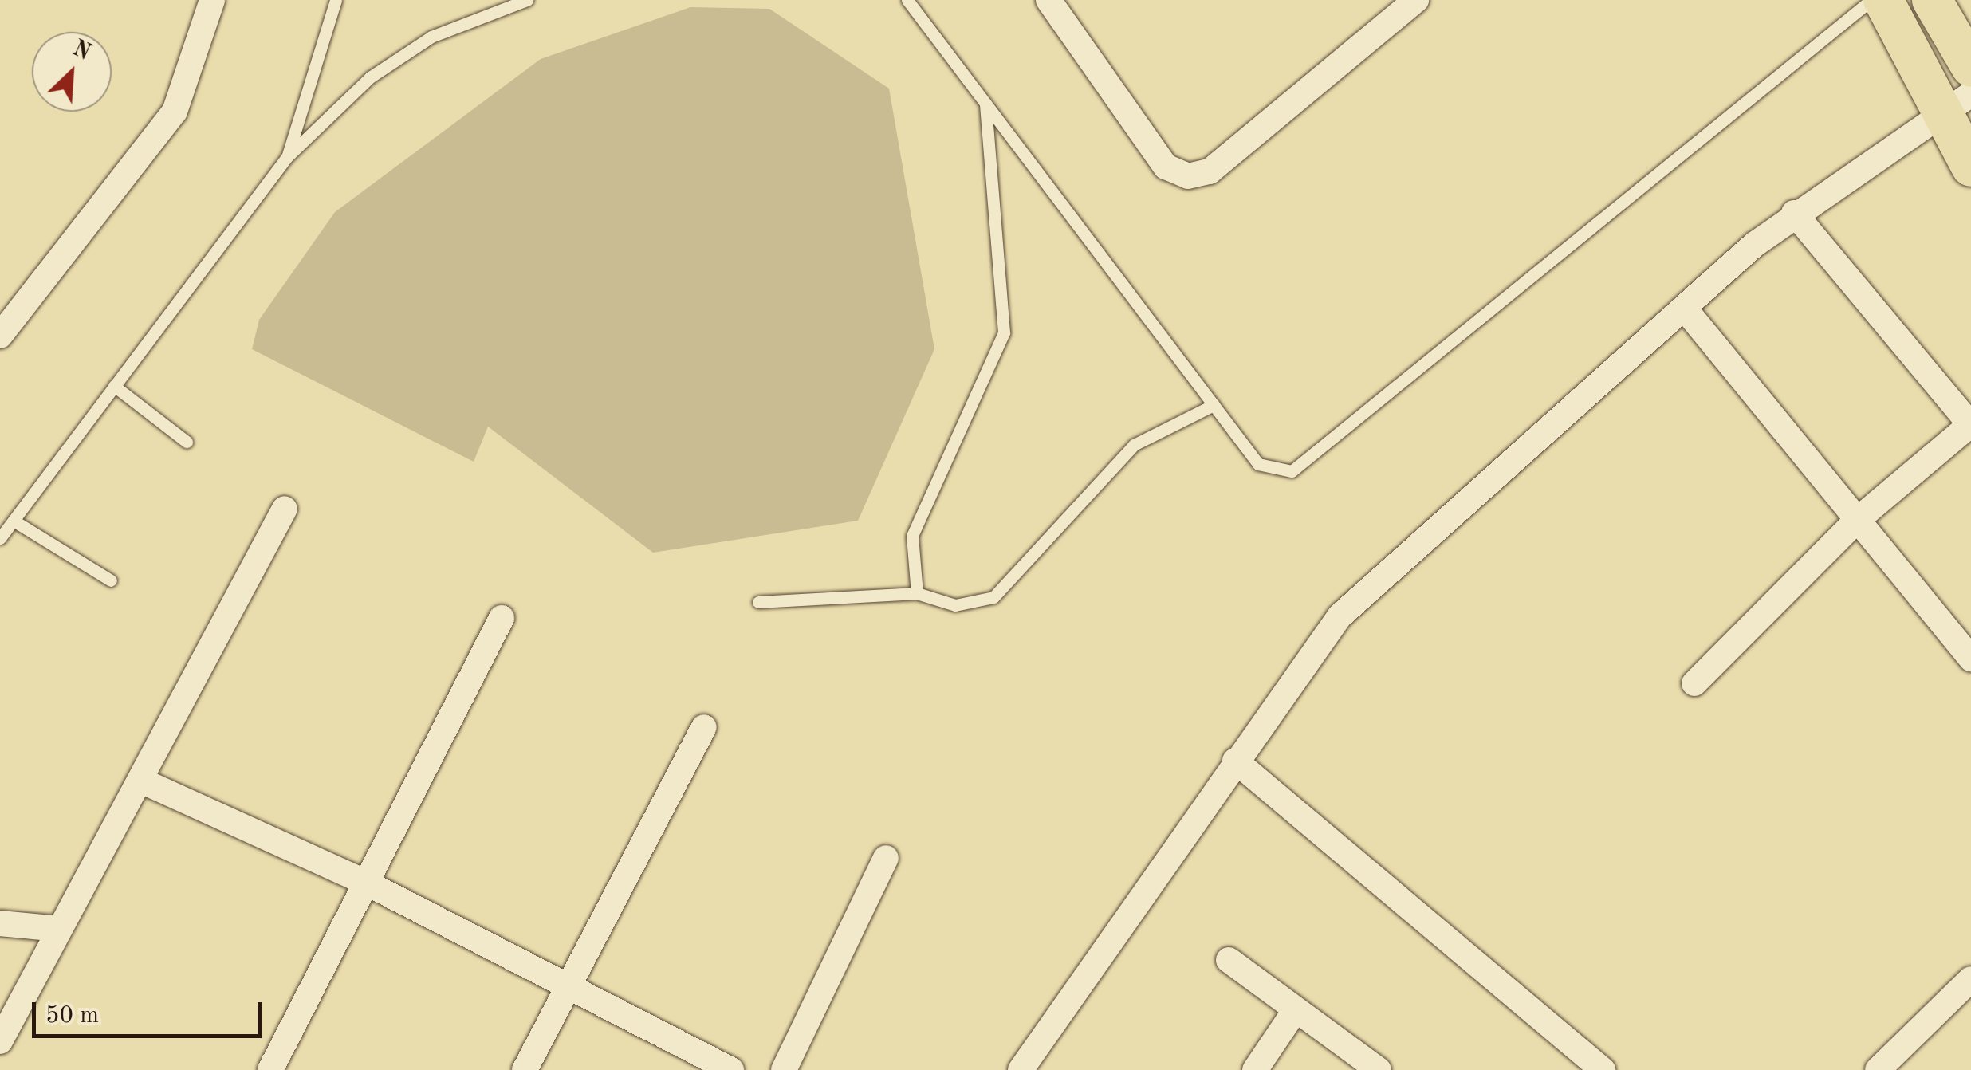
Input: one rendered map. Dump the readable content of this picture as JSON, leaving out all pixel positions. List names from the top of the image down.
{
  "scale_bar": "50 m",
  "north": "top right"
}
